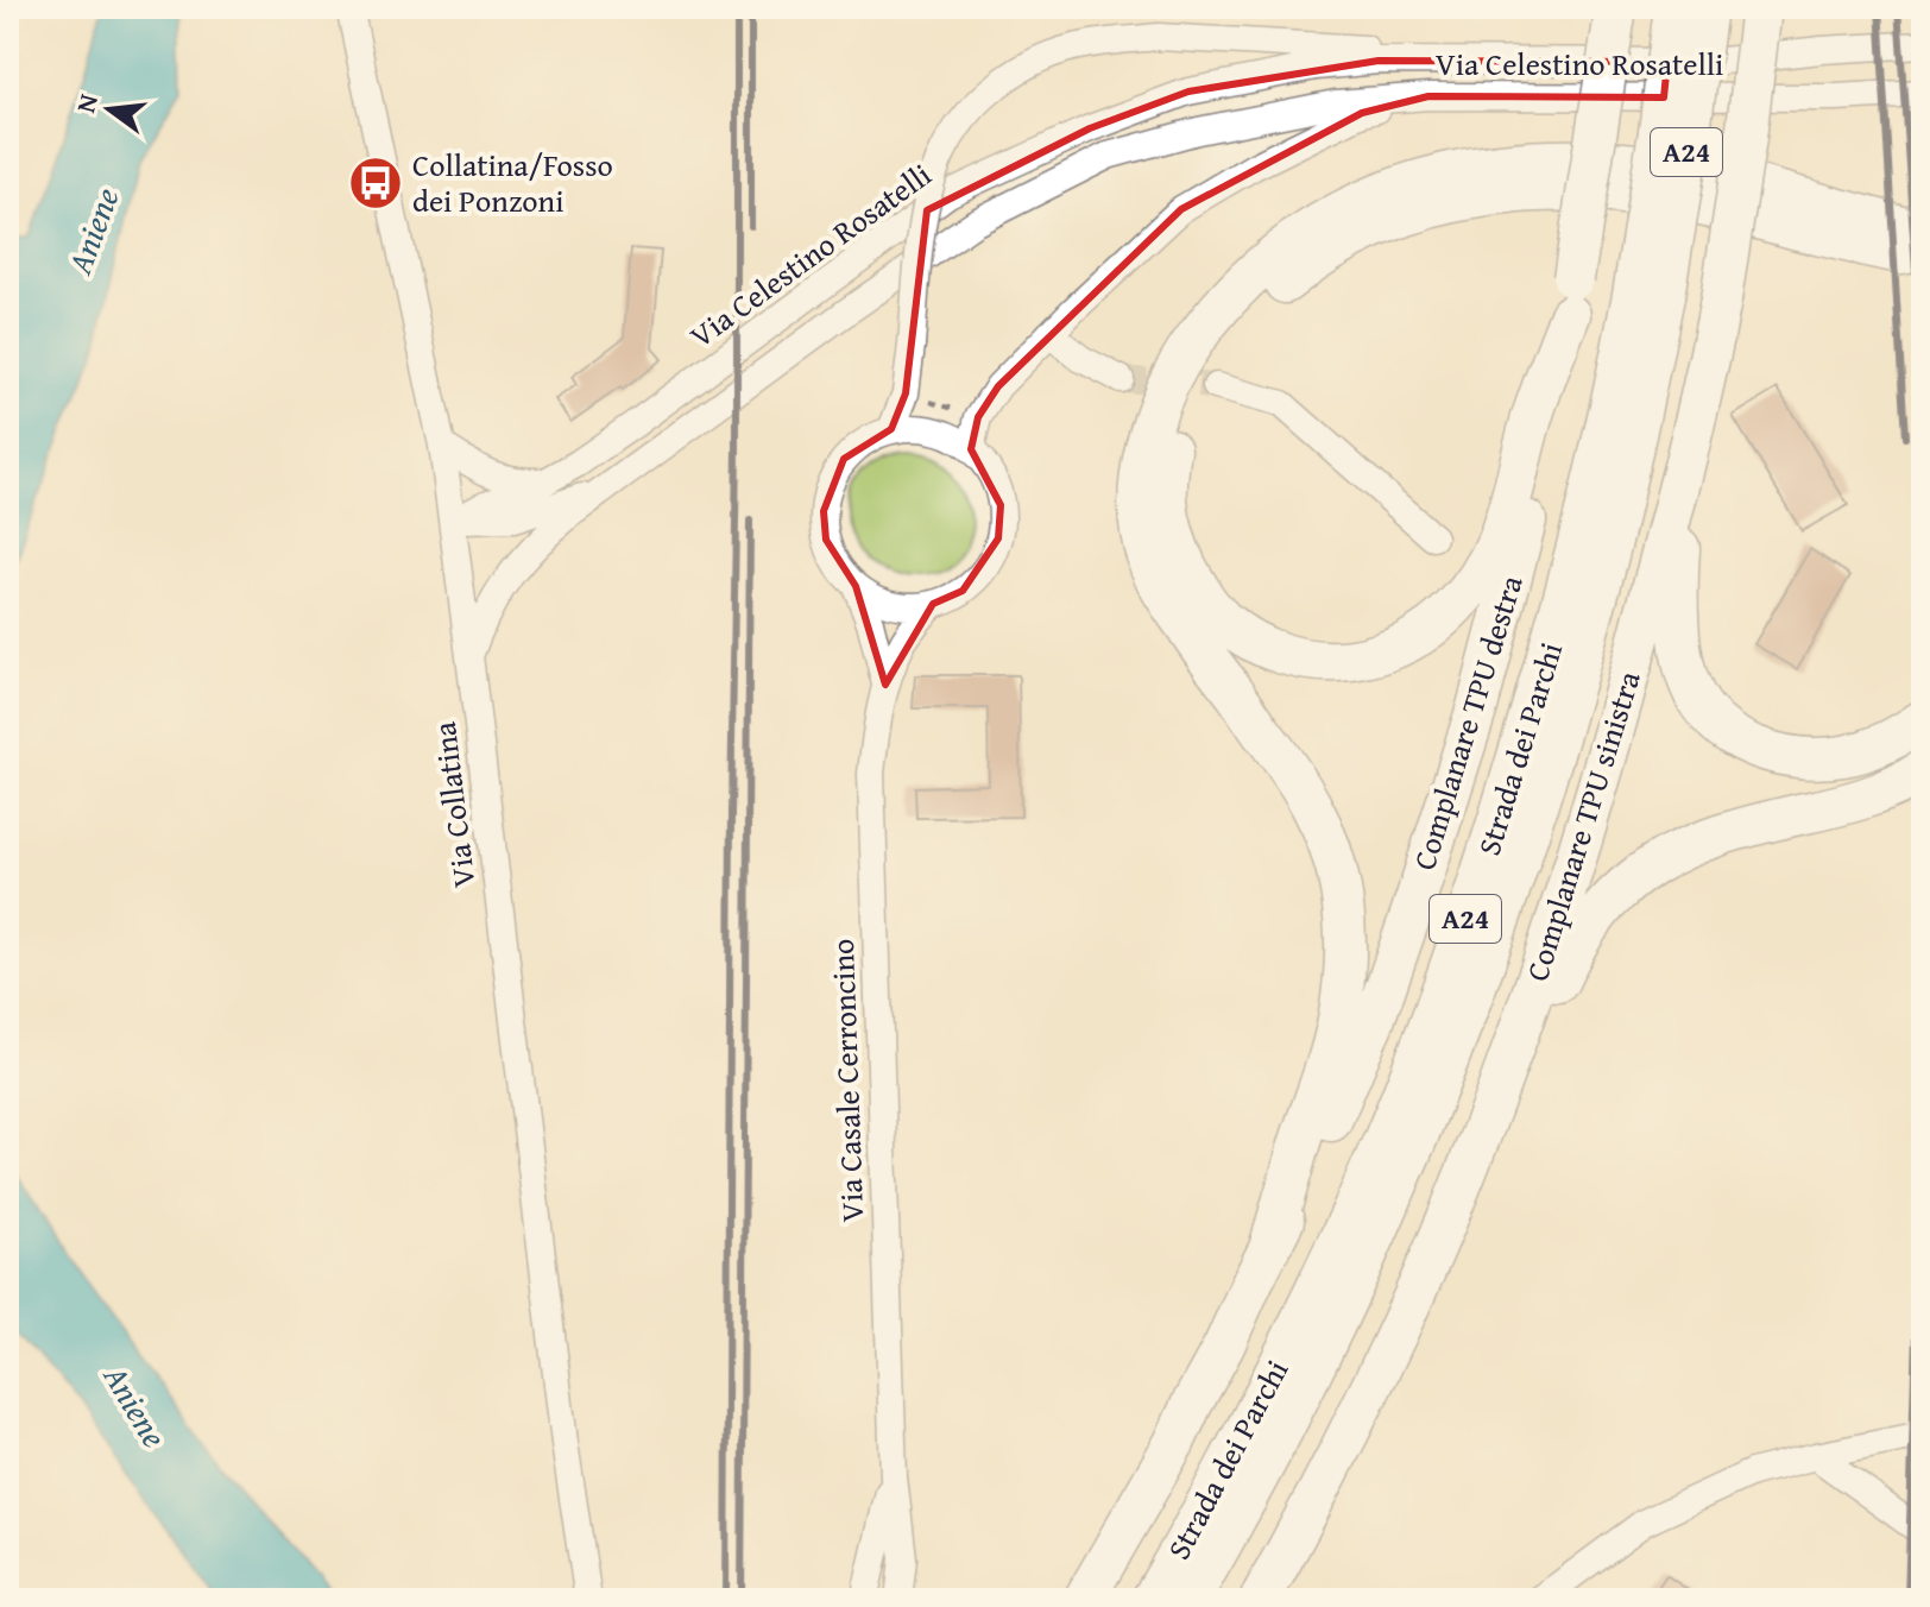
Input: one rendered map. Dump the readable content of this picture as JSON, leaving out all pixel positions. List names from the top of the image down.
{
  "streets": {
    "highway": [
      "A24",
      "Complanare TPU destra",
      "Strada dei Parchi",
      "Complanare TPU sinistra"
    ],
    "street": ["Via Celestino Rosatelli", "Via Collatina", "Via Casale Cerroncino"]
  },
  "crossings": [
    ["Via Celestino Rosatelli", "Via Collatina"]
  ],
  "water": ["Aniene"],
  "places": {
    "bus stop": ["Collatina/Fosso dei Ponzoni"]
  },
  "north": "left"
}
